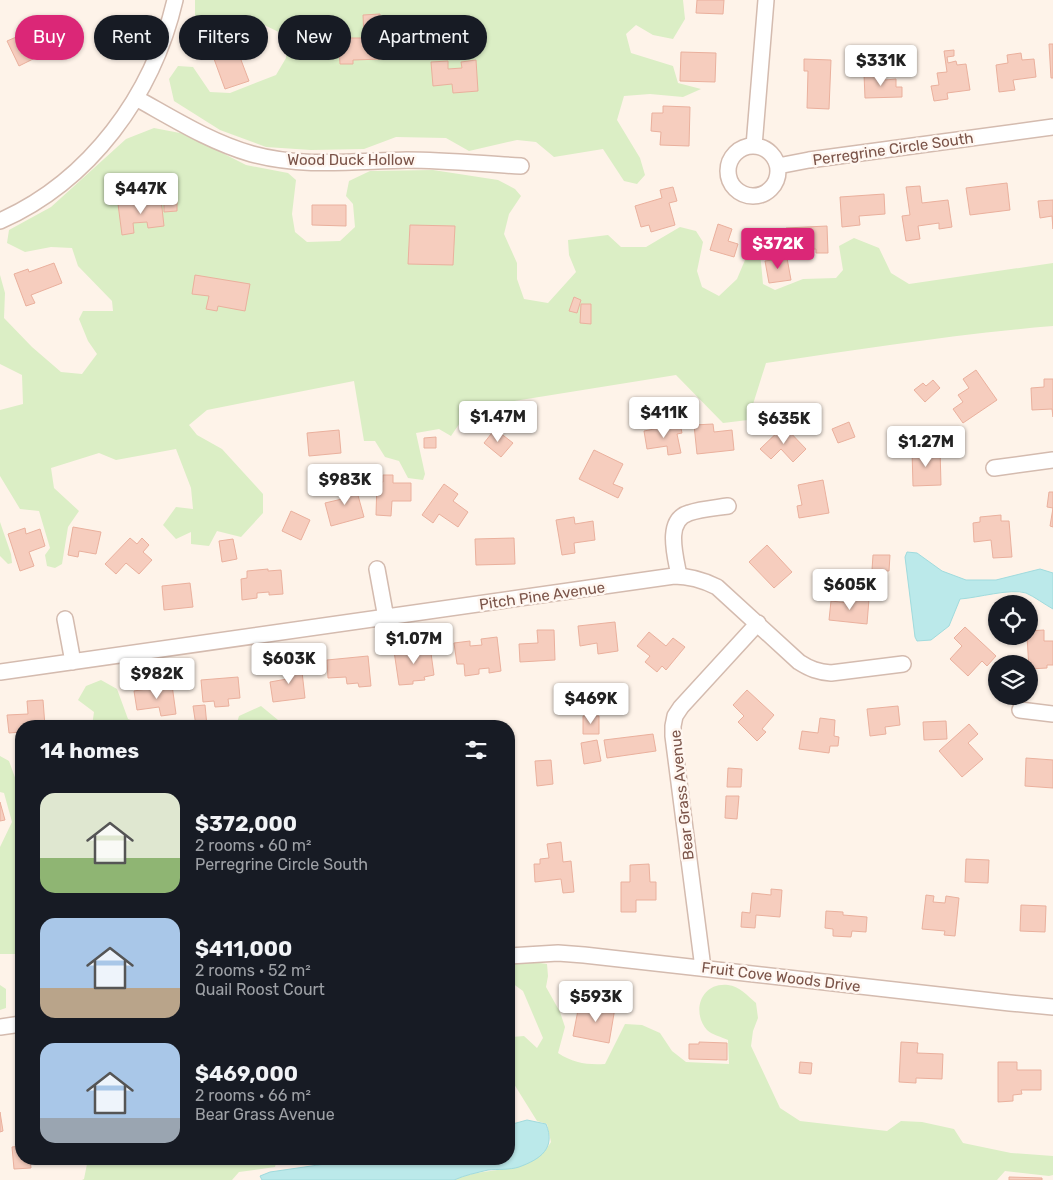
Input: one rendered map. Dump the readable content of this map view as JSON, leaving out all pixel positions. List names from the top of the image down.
{
  "streets": {
    "street": [
      "Perregrine Circle South",
      "Wood Duck Hollow",
      "Pitch Pine Avenue",
      "Bear Grass Avenue",
      "Fruit Cove Woods Drive"
    ]
  },
  "crossings": [
    ["Pitch Pine Avenue", "Bear Grass Avenue"],
    ["Bear Grass Avenue", "Fruit Cove Woods Drive"]
  ],
  "page": {
    "chip": [
      "Buy",
      "Rent",
      "Filters",
      "New",
      "Apartment"
    ],
    "price": [
      "$331K",
      "$447K",
      "$372K",
      "$411K",
      "$1.47M",
      "$635K",
      "$1.27M",
      "$983K",
      "$605K",
      "$1.07M",
      "$603K",
      "$982K",
      "$469K",
      "$593K"
    ],
    "heading": "14 homes",
    "list": [
      {
        "name": "$372,000",
        "note": "2 rooms · 60 m² · Perregrine Circle South"
      },
      {
        "name": "$411,000",
        "note": "2 rooms · 52 m² · Quail Roost Court"
      },
      {
        "name": "$469,000",
        "note": "2 rooms · 66 m² · Bear Grass Avenue"
      }
    ]
  }
}
